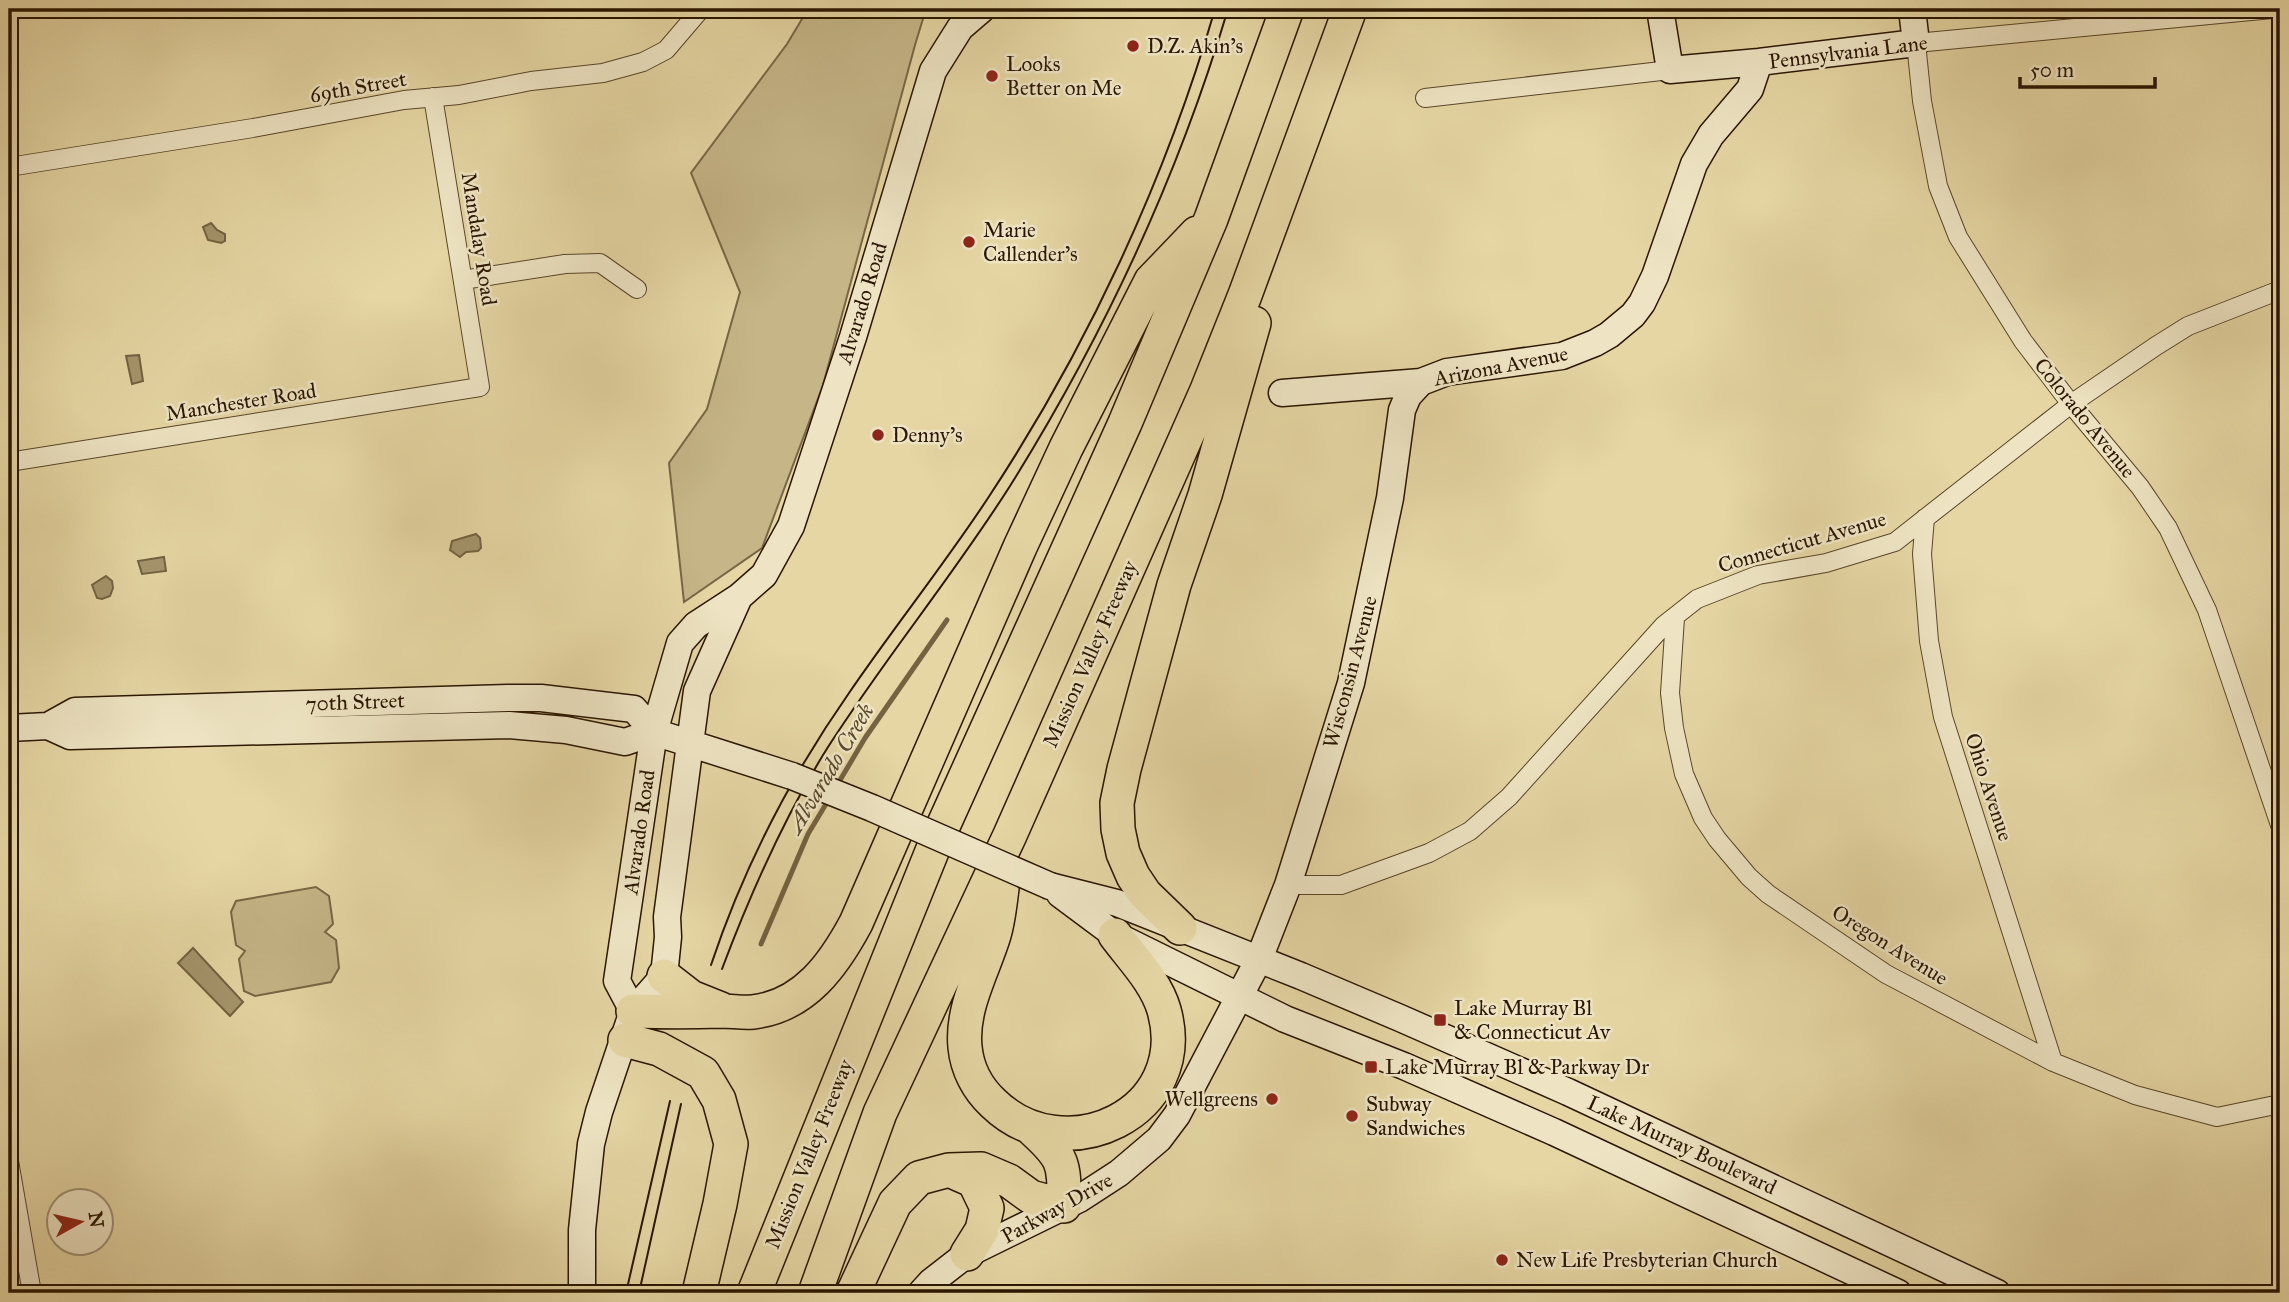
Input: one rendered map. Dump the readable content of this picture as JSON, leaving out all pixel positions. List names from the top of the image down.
{
  "streets": {
    "highway": ["Mission Valley Freeway"],
    "main road": [
      "Pennsylvania Lane",
      "Alvarado Road",
      "Arizona Avenue",
      "Colorado Avenue",
      "Wisconsin Avenue",
      "70th Street",
      "Lake Murray Boulevard",
      "Parkway Drive"
    ],
    "street": [
      "69th Street",
      "Mandalay Road",
      "Manchester Road",
      "Connecticut Avenue",
      "Ohio Avenue",
      "Oregon Avenue"
    ]
  },
  "crossings": [
    ["Pennsylvania Lane", "Arizona Avenue"],
    ["Pennsylvania Lane", "Colorado Avenue"],
    ["69th Street", "Mandalay Road"],
    ["Mandalay Road", "Manchester Road"],
    ["Alvarado Road", "70th Street"],
    ["Arizona Avenue", "Wisconsin Avenue"],
    ["Colorado Avenue", "Connecticut Avenue"],
    ["Connecticut Avenue", "Wisconsin Avenue"],
    ["Connecticut Avenue", "Ohio Avenue"],
    ["Connecticut Avenue", "Oregon Avenue"],
    ["Wisconsin Avenue", "Lake Murray Boulevard"],
    ["Wisconsin Avenue", "Parkway Drive"],
    ["70th Street", "Lake Murray Boulevard"],
    ["Ohio Avenue", "Oregon Avenue"],
    ["Lake Murray Boulevard", "Parkway Drive"]
  ],
  "water": ["Alvarado Creek"],
  "places": {
    "other": [
      "D.Z. Akin's",
      "Looks Better on Me",
      "Marie Callender's",
      "Denny's",
      "Wellgreens",
      "Subway Sandwiches",
      "New Life Presbyterian Church"
    ],
    "transit": ["Lake Murray Bl & Connecticut Av", "Lake Murray Bl & Parkway Dr"]
  },
  "scale_bar": "50 m",
  "north": "right"
}
